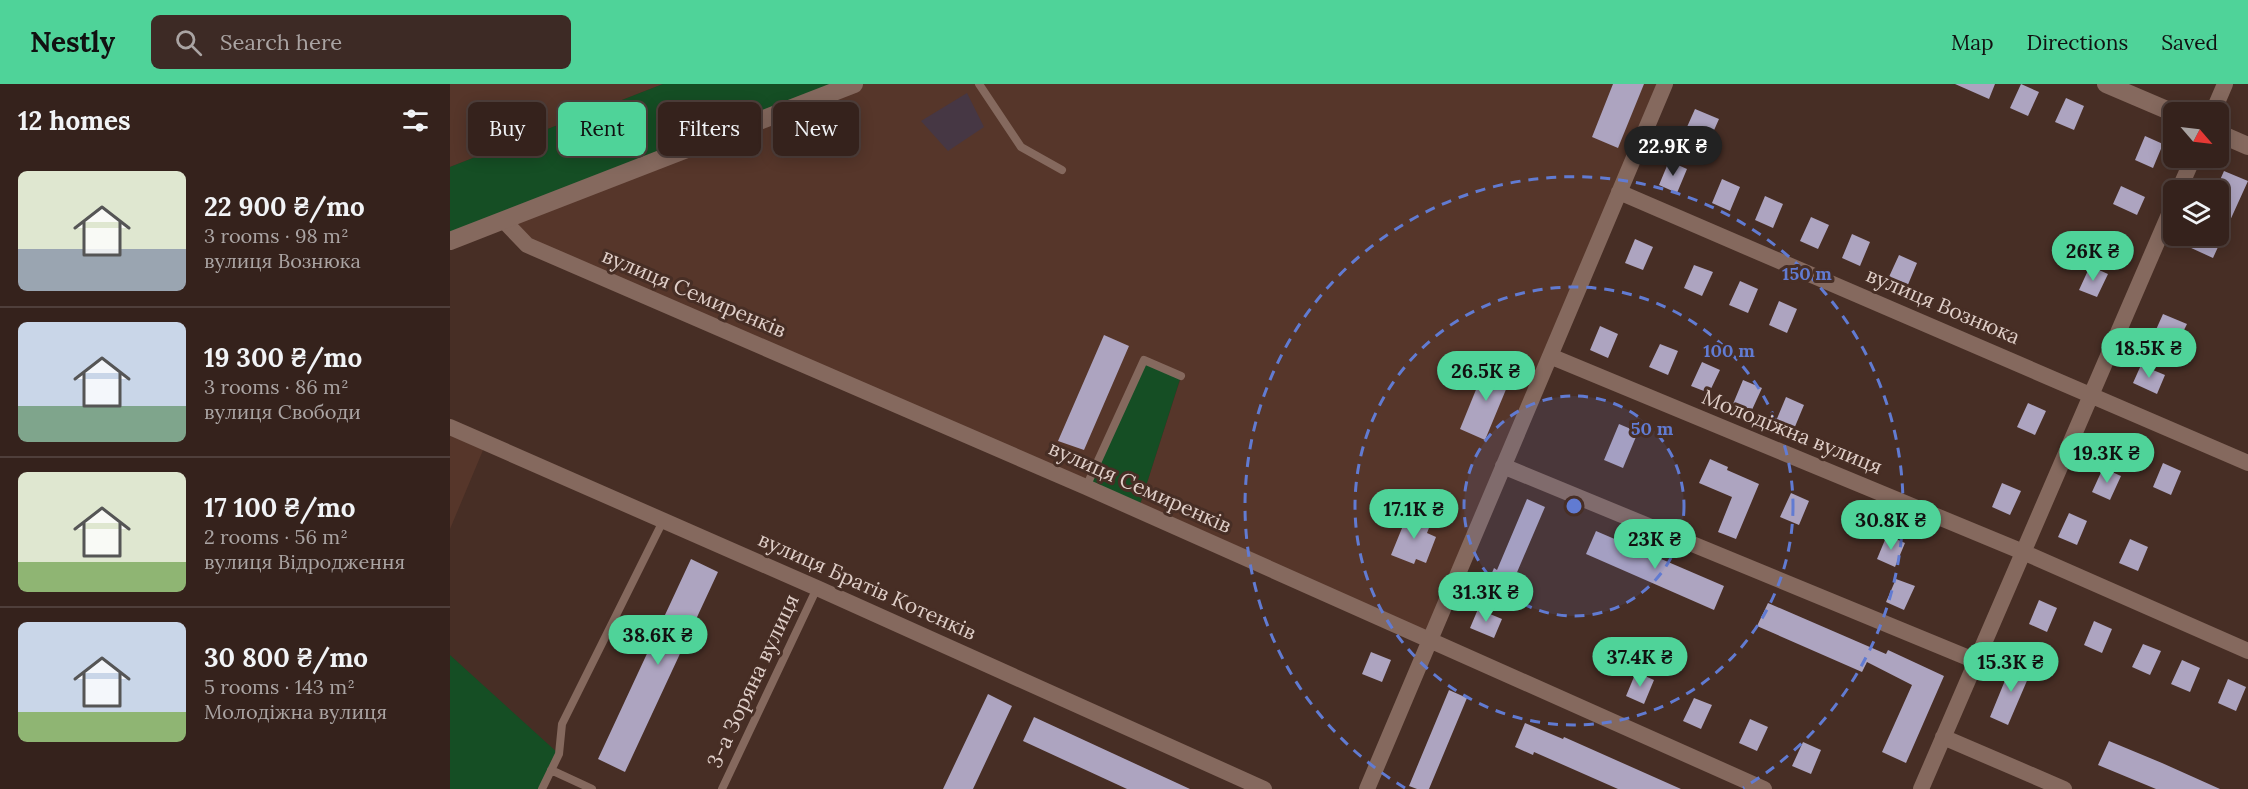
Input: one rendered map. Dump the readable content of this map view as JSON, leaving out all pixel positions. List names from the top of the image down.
{
  "streets": {
    "street": [
      "вулиця Семиренків",
      "вулиця Вознюка",
      "Молодіжна вулиця",
      "вулиця Братів Котенків"
    ],
    "lane": ["3-а Зоряна вулиця"]
  },
  "crossings": [
    ["вулиця Братів Котенків", "3-а Зоряна вулиця"]
  ],
  "north": "bottom right",
  "page": {
    "header": "Nestly",
    "search": "Search here",
    "nav": ["Map", "Directions", "Saved"],
    "heading": "12 homes",
    "chip": [
      "Buy",
      "Rent",
      "Filters",
      "New"
    ],
    "price": [
      "22.9K ₴",
      "26K ₴",
      "18.5K ₴",
      "26.5K ₴",
      "19.3K ₴",
      "17.1K ₴",
      "30.8K ₴",
      "23K ₴",
      "31.3K ₴",
      "38.6K ₴",
      "37.4K ₴",
      "15.3K ₴"
    ],
    "list": [
      {
        "name": "22 900 ₴/mo",
        "note": "3 rooms · 98 m² · вулиця Вознюка"
      },
      {
        "name": "19 300 ₴/mo",
        "note": "3 rooms · 86 m² · вулиця Свободи"
      },
      {
        "name": "17 100 ₴/mo",
        "note": "2 rooms · 56 m² · вулиця Відродження"
      },
      {
        "name": "30 800 ₴/mo",
        "note": "5 rooms · 143 m² · Молодіжна вулиця"
      }
    ]
  },
  "rings": ["150 m", "100 m", "50 m"]
}
